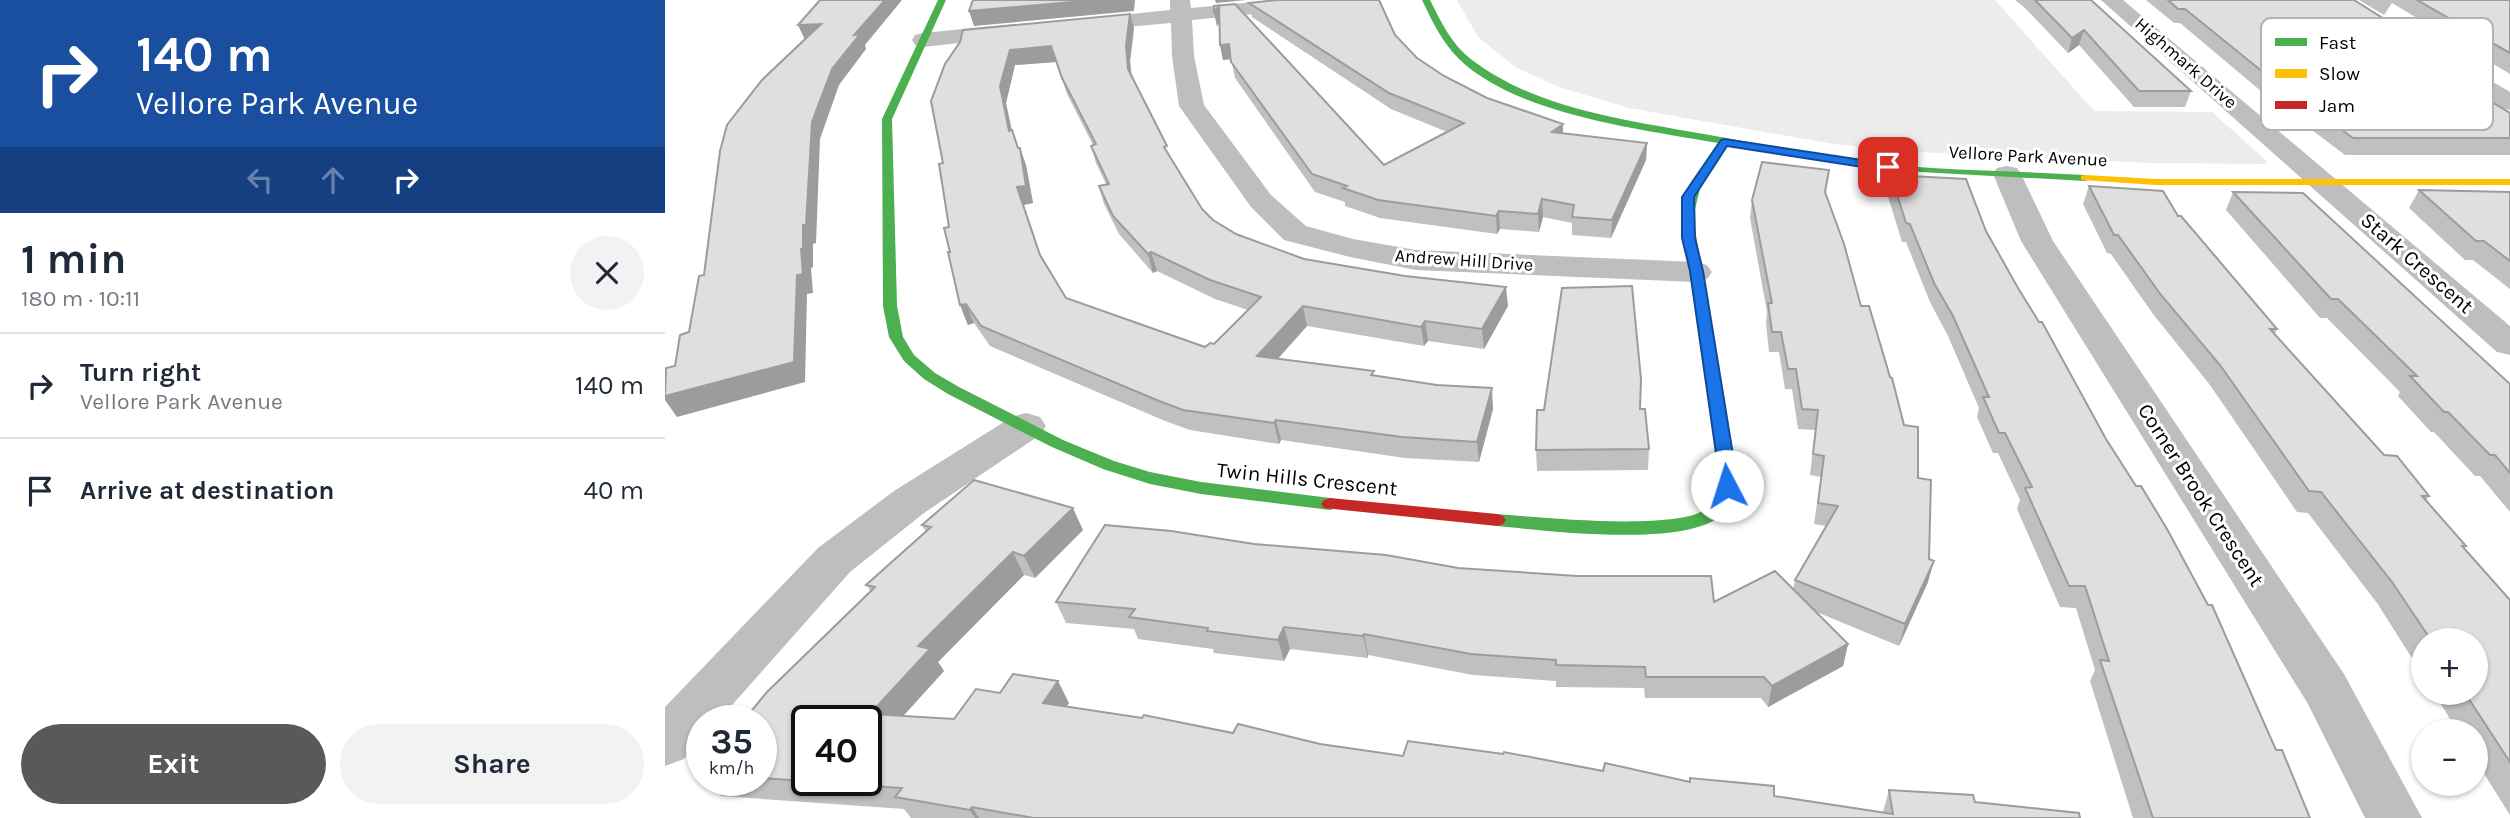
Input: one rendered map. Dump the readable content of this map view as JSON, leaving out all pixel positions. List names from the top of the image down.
{
  "streets": {
    "street": [
      "Highmark Drive",
      "Vellore Park Avenue",
      "Andrew Hill Drive",
      "Stark Crescent",
      "Twin Hills Crescent",
      "Corner Brook Crescent"
    ]
  },
  "crossings": [
    ["Highmark Drive", "Vellore Park Avenue"],
    ["Highmark Drive", "Stark Crescent"],
    ["Vellore Park Avenue", "Stark Crescent"],
    ["Vellore Park Avenue", "Twin Hills Crescent"],
    ["Vellore Park Avenue", "Corner Brook Crescent"],
    ["Andrew Hill Drive", "Twin Hills Crescent"]
  ],
  "legend": ["Fast", "Slow", "Jam"],
  "page": {
    "turn": ["140 m", "Vellore Park Avenue"],
    "heading": ["1 min", "180 m · 10:11"],
    "list": [
      {
        "name": "Turn right",
        "note": "Vellore Park Avenue",
        "value": "140 m"
      },
      {
        "name": "Arrive at destination",
        "value": "40 m"
      }
    ],
    "map_buttons": ["+", "−"],
    "speed": "35 km/h",
    "limit": "40",
    "buttons": ["Exit", "Share"]
  }
}
